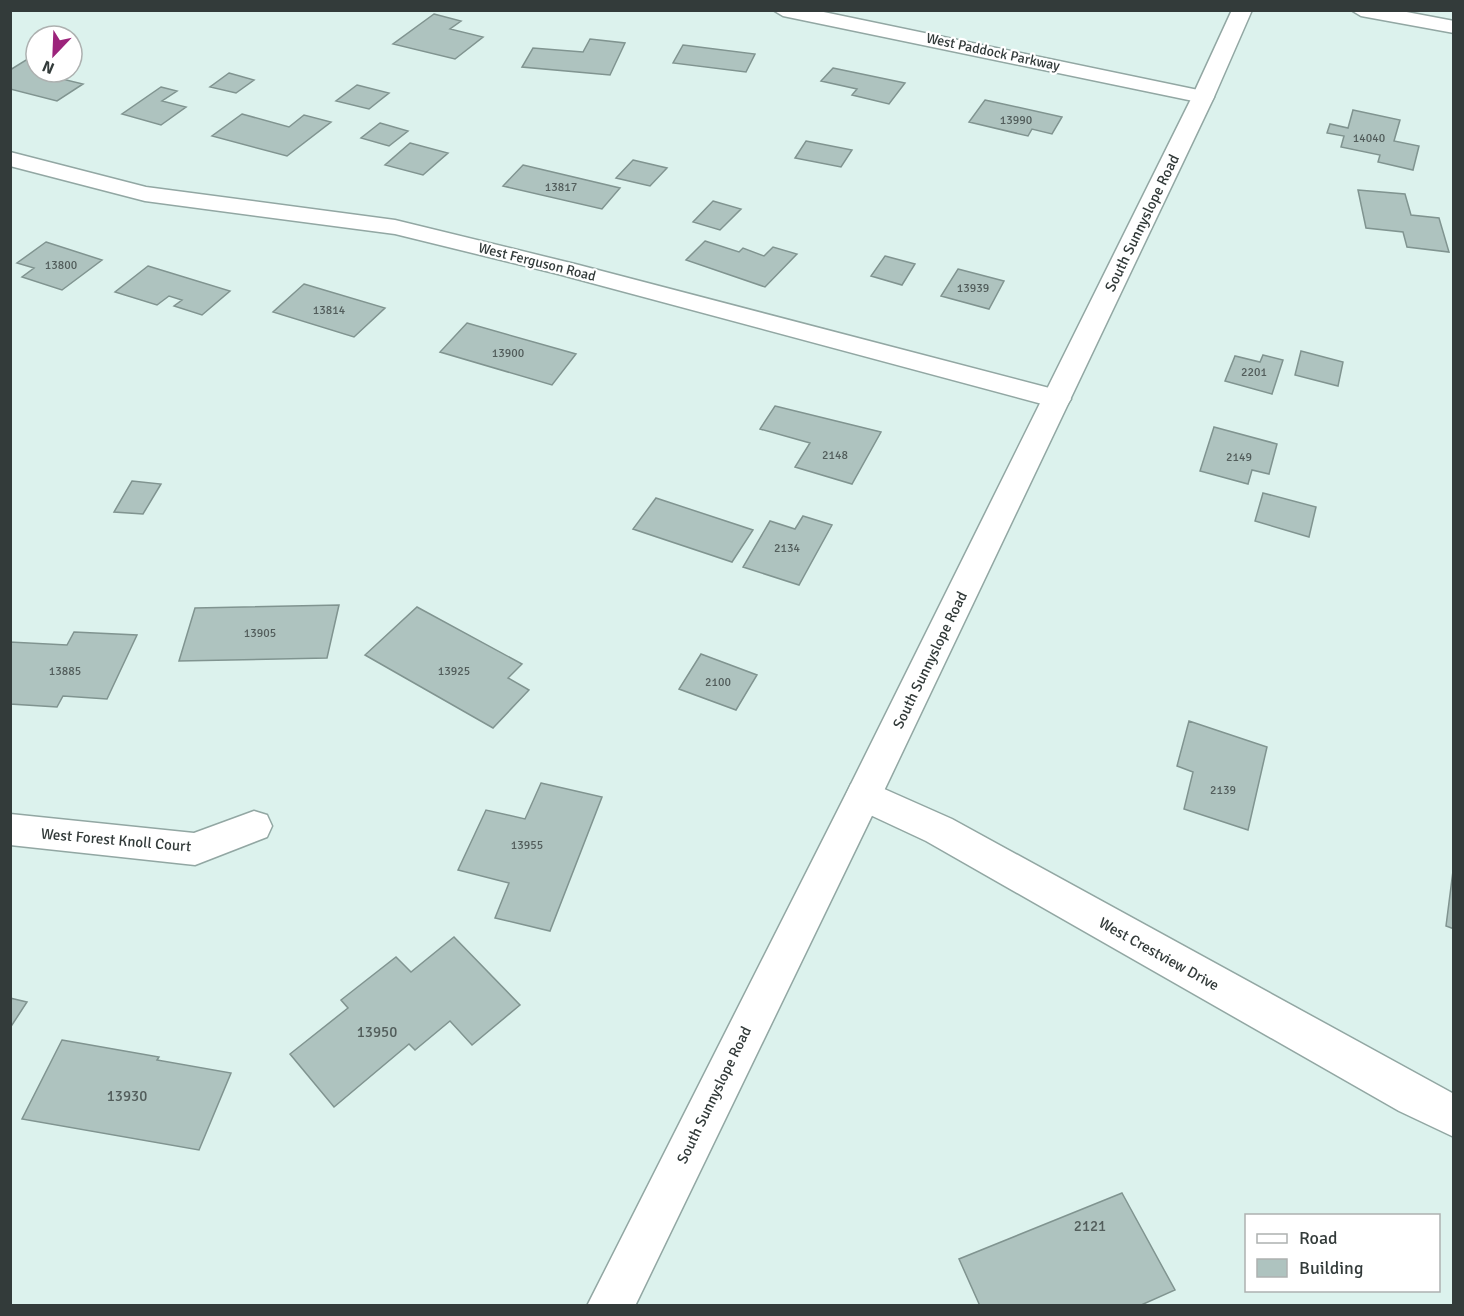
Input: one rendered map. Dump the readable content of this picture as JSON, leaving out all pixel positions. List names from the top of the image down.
{
  "streets": {
    "street": [
      "West Paddock Parkway",
      "South Sunnyslope Road",
      "West Ferguson Road",
      "West Forest Knoll Court",
      "West Crestview Drive"
    ]
  },
  "crossings": [
    ["West Paddock Parkway", "South Sunnyslope Road"],
    ["South Sunnyslope Road", "West Ferguson Road"],
    ["South Sunnyslope Road", "West Crestview Drive"]
  ],
  "house_numbers": [
    "13990",
    "14040",
    "13817",
    "13800",
    "13939",
    "13814",
    "13900",
    "2201",
    "2148",
    "2149",
    "2134",
    "13905",
    "13885",
    "13925",
    "2100",
    "2139",
    "13955",
    "13950",
    "13930",
    "2121"
  ],
  "legend": ["Road", "Building"],
  "north": "bottom left"
}
